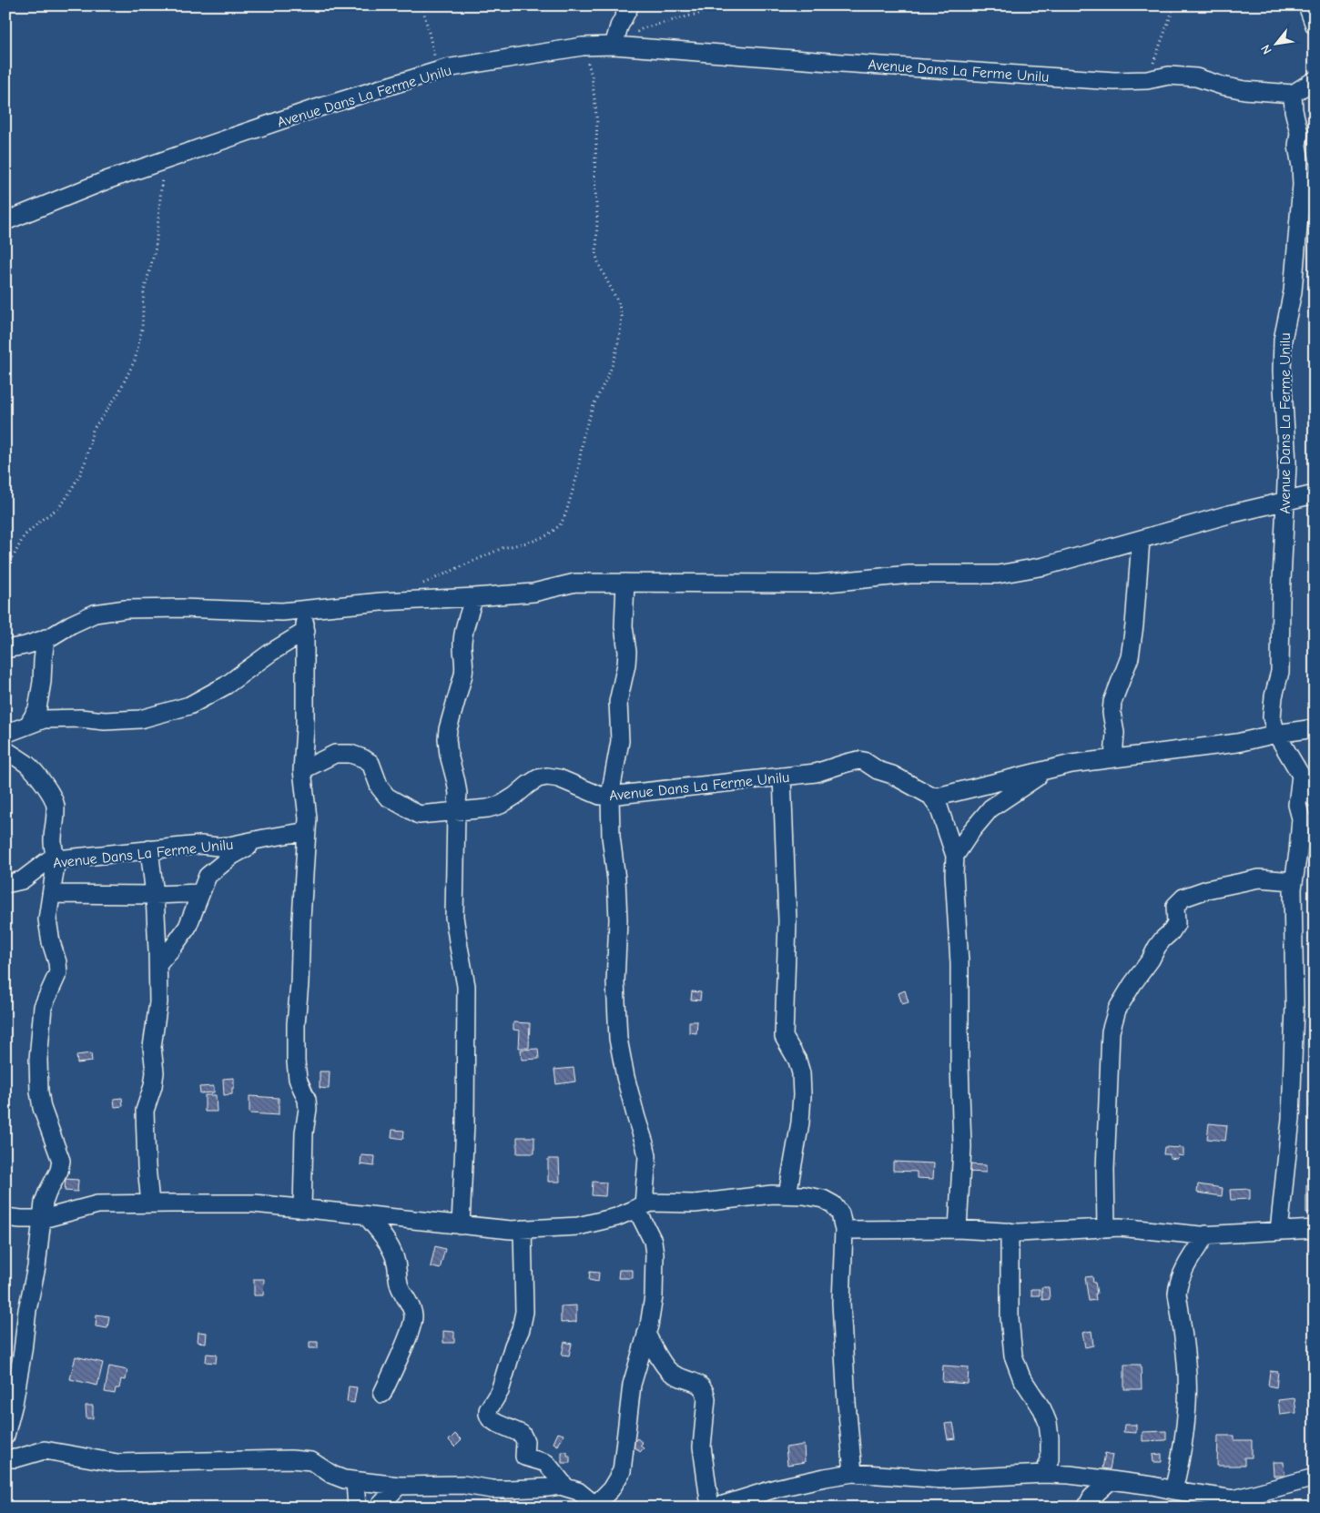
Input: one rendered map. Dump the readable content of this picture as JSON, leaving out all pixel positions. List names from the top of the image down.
{
  "streets": {
    "street": ["Avenue Dans La Ferme Unilu"]
  },
  "north": "bottom left"
}
